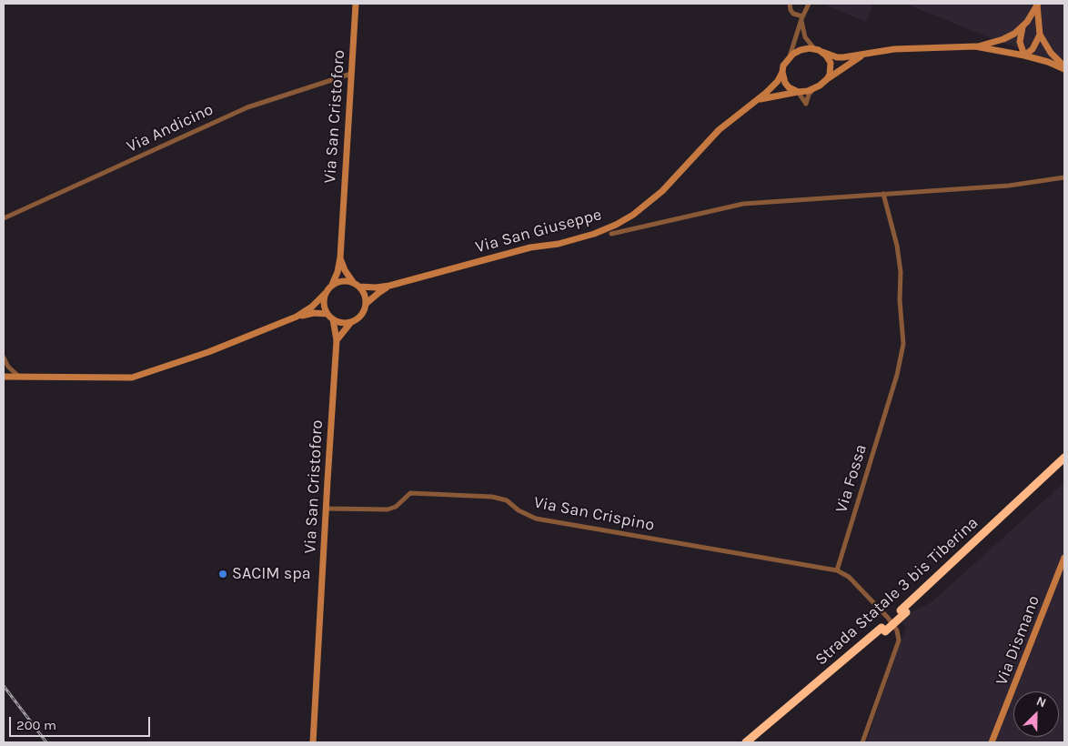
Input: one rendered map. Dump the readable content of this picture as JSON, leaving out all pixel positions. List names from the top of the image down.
{
  "streets": {
    "highway": ["Strada Statale 3 bis Tiberina"],
    "main road": ["Via San Cristoforo", "Via San Giuseppe", "Via Dismano"],
    "street": ["Via Andicino", "Via Fossa", "Via San Crispino"]
  },
  "crossings": [
    ["Via San Cristoforo", "Via Andicino"],
    ["Via San Cristoforo", "Via San Giuseppe"],
    ["Via San Cristoforo", "Via San Crispino"],
    ["Via Fossa", "Via San Crispino"]
  ],
  "places": ["SACIM spa"],
  "scale_bar": "200 m",
  "north": "top right"
}
